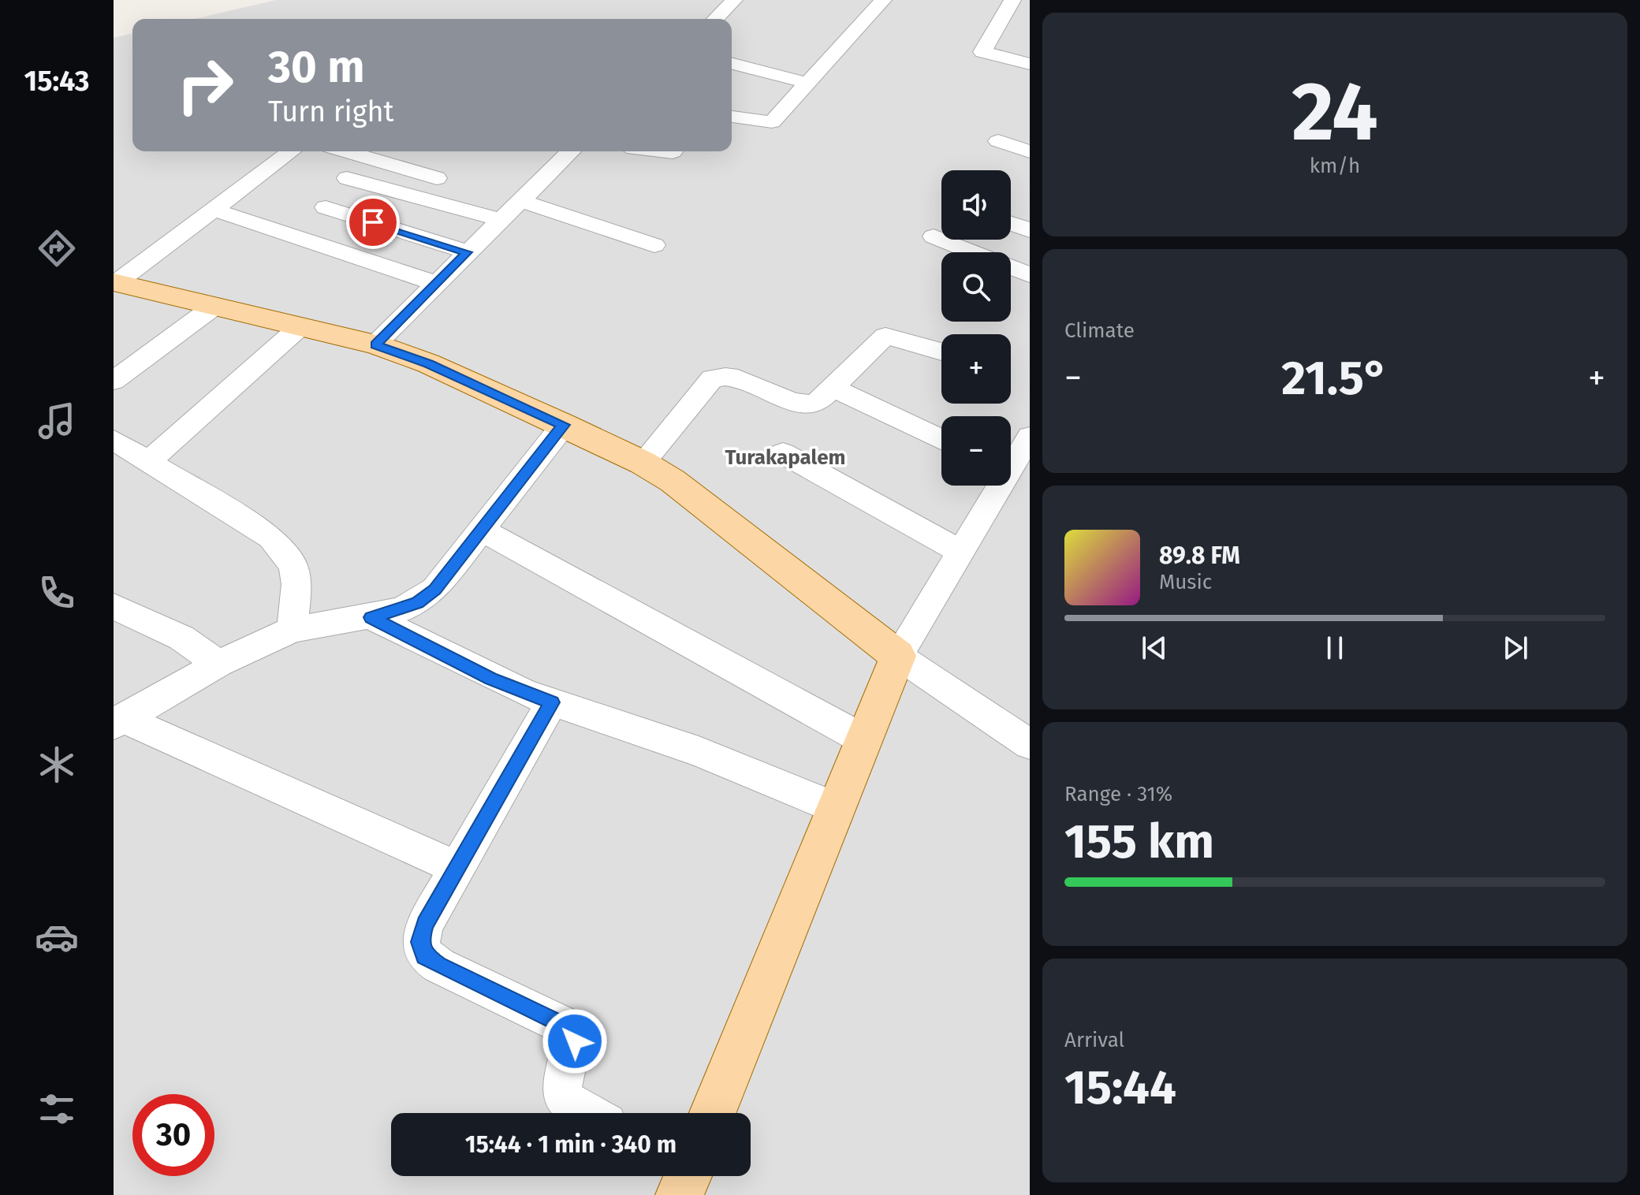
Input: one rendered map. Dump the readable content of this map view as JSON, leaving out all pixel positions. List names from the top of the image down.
{
  "districts": ["Turakapalem"],
  "page": {
    "tabs": "15:43",
    "tile": [
      ["24", "km/h"],
      "Climate",
      ["Range · 31%", "155 km"],
      ["Arrival", "15:44"]
    ],
    "turn": ["30 m", "Turn right"],
    "map_buttons": ["+", "−"],
    "heat": ["−", "21.5°", "+"],
    "song": ["89.8 FM", "Music"],
    "limit": "30",
    "trip": "15:44 · 1 min · 340 m"
  }
}
